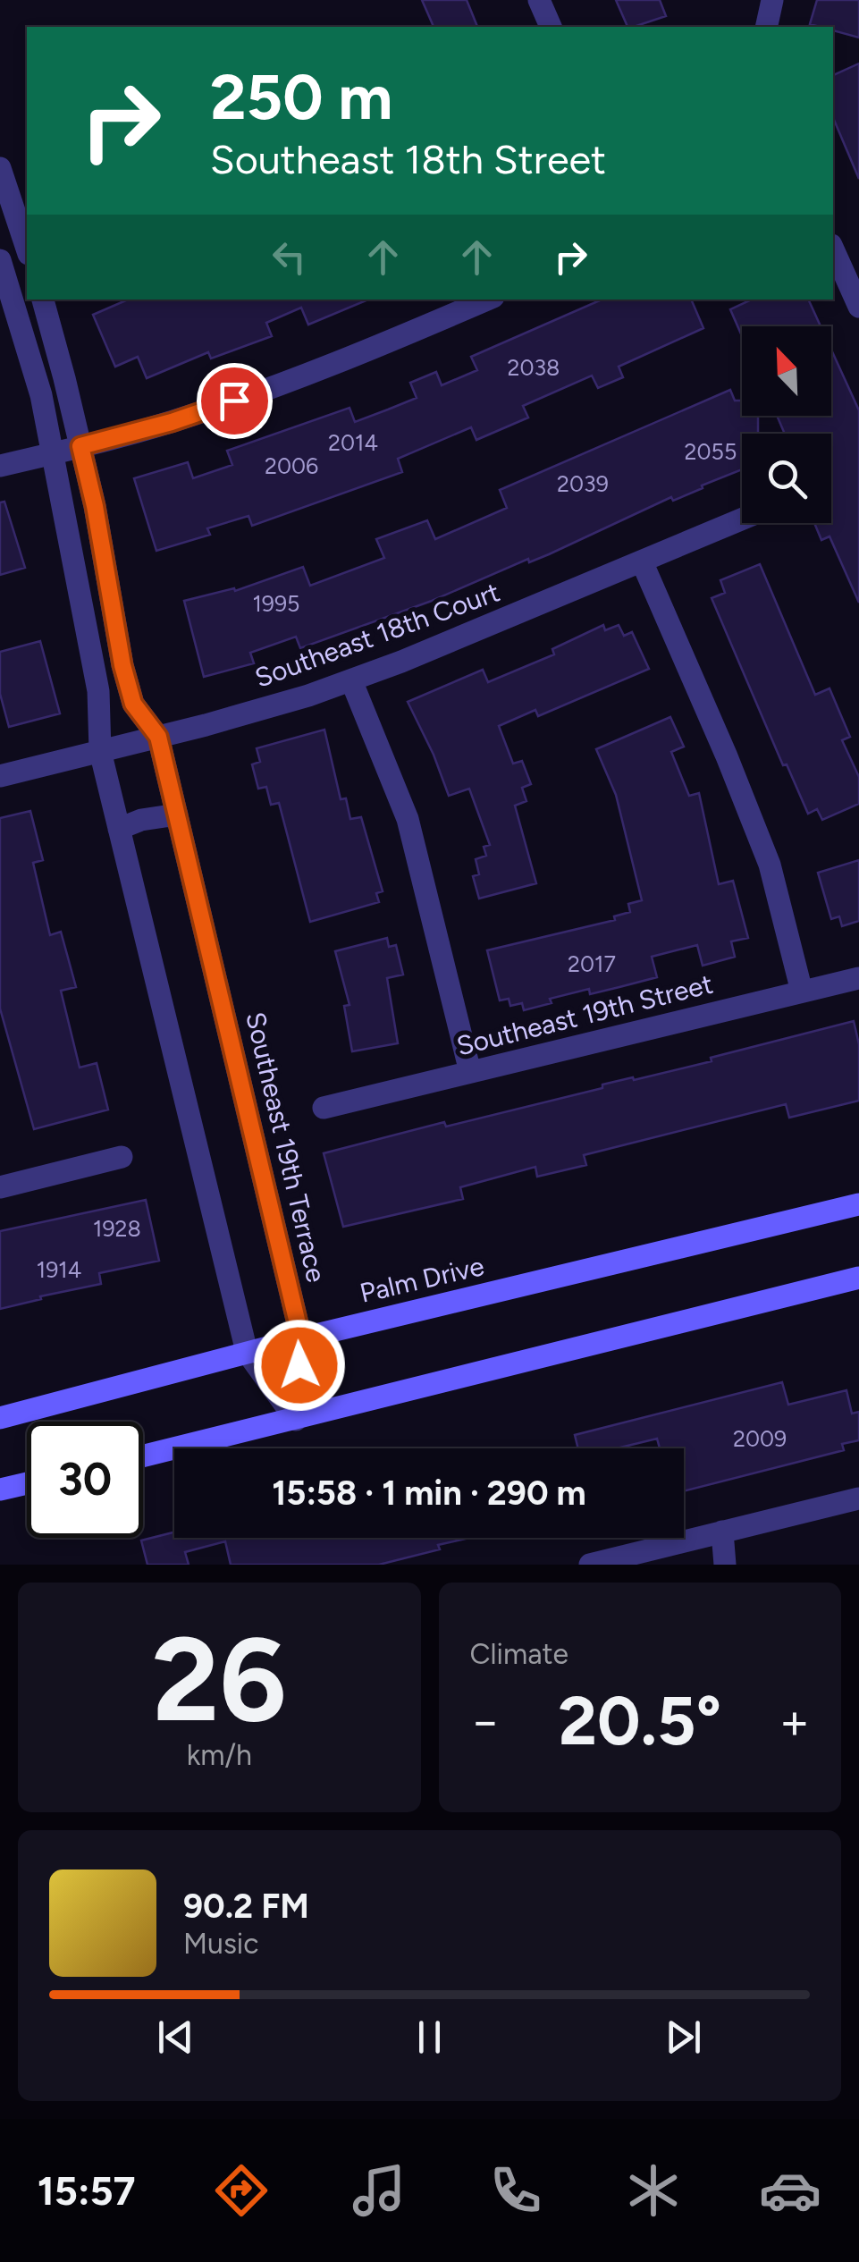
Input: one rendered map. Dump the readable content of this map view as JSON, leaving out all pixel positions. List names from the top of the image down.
{
  "streets": {
    "main road": ["Palm Drive"],
    "street": ["Southeast 18th Court", "Southeast 19th Street", "Southeast 19th Terrace"]
  },
  "crossings": [
    ["Southeast 18th Court", "Southeast 19th Terrace"],
    ["Southeast 19th Terrace", "Palm Drive"]
  ],
  "house_numbers": [
    "2038",
    "2014",
    "2055",
    "2006",
    "2039",
    "1995",
    "2017",
    "1928",
    "1914",
    "2009"
  ],
  "north": "top left",
  "page": {
    "turn": ["250 m", "Southeast 18th Street"],
    "limit": "30",
    "trip": "15:58 · 1 min · 290 m",
    "tile": [
      ["26", "km/h"],
      "Climate"
    ],
    "heat": ["−", "20.5°", "+"],
    "song": ["90.2 FM", "Music"],
    "tabs": "15:57"
  }
}
